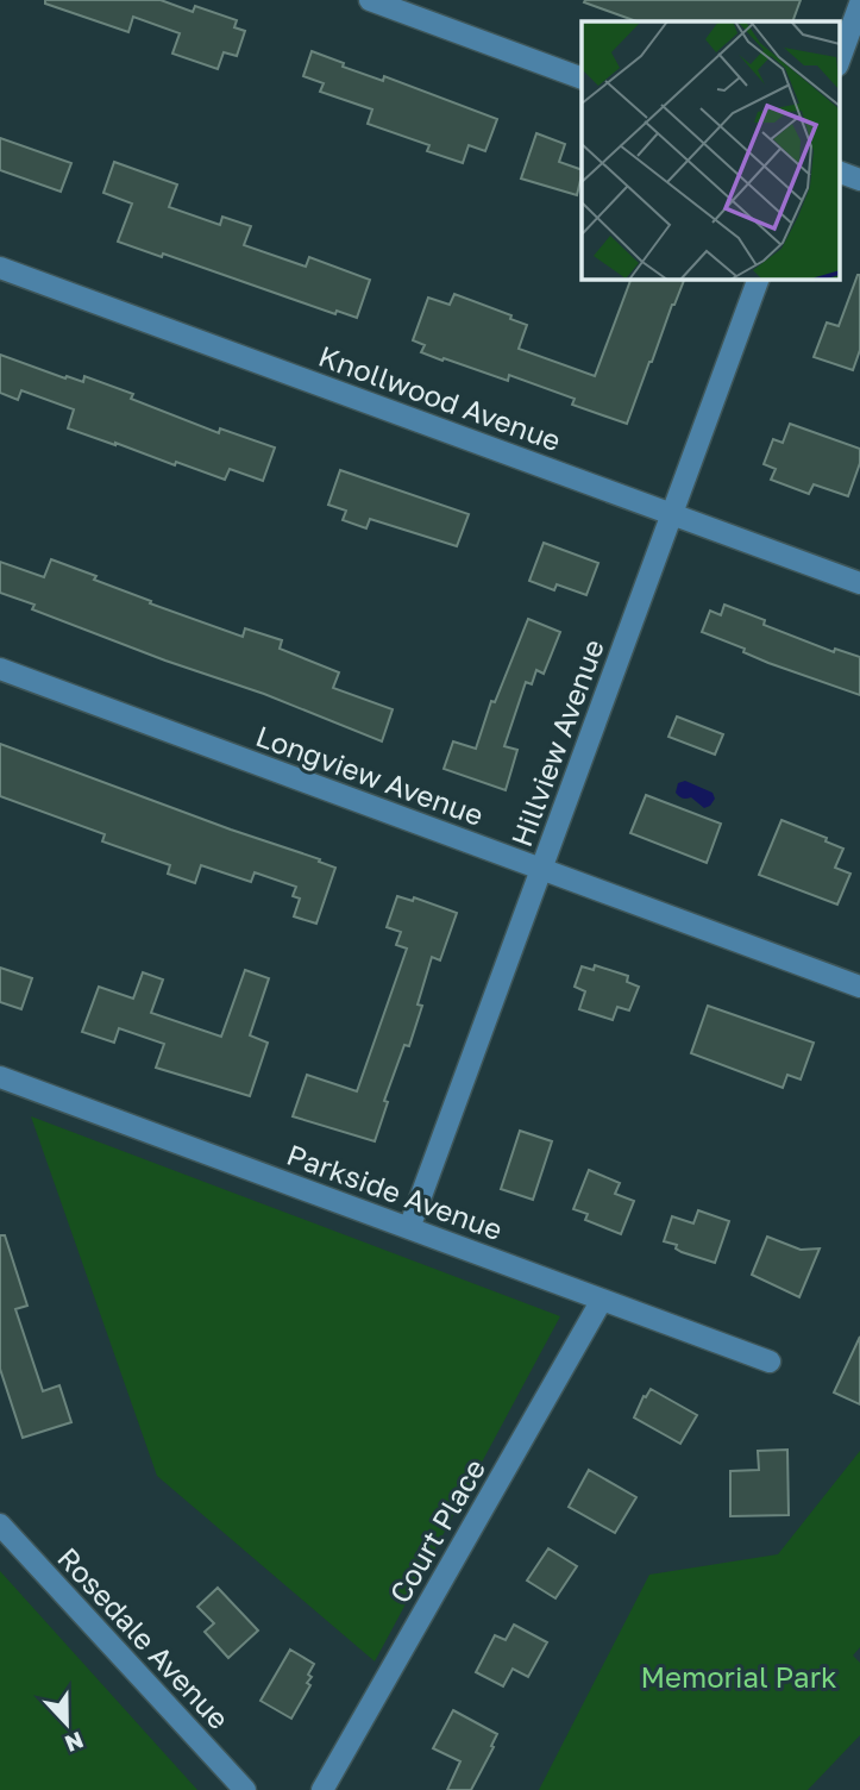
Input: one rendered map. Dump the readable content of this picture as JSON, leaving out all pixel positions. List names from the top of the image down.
{
  "streets": {
    "street": [
      "Knollwood Avenue",
      "Hillview Avenue",
      "Longview Avenue",
      "Parkside Avenue",
      "Court Place",
      "Rosedale Avenue"
    ]
  },
  "crossings": [
    ["Knollwood Avenue", "Hillview Avenue"],
    ["Hillview Avenue", "Longview Avenue"],
    ["Hillview Avenue", "Parkside Avenue"],
    ["Parkside Avenue", "Court Place"]
  ],
  "parks": ["Memorial Park"],
  "north": "bottom"
}
